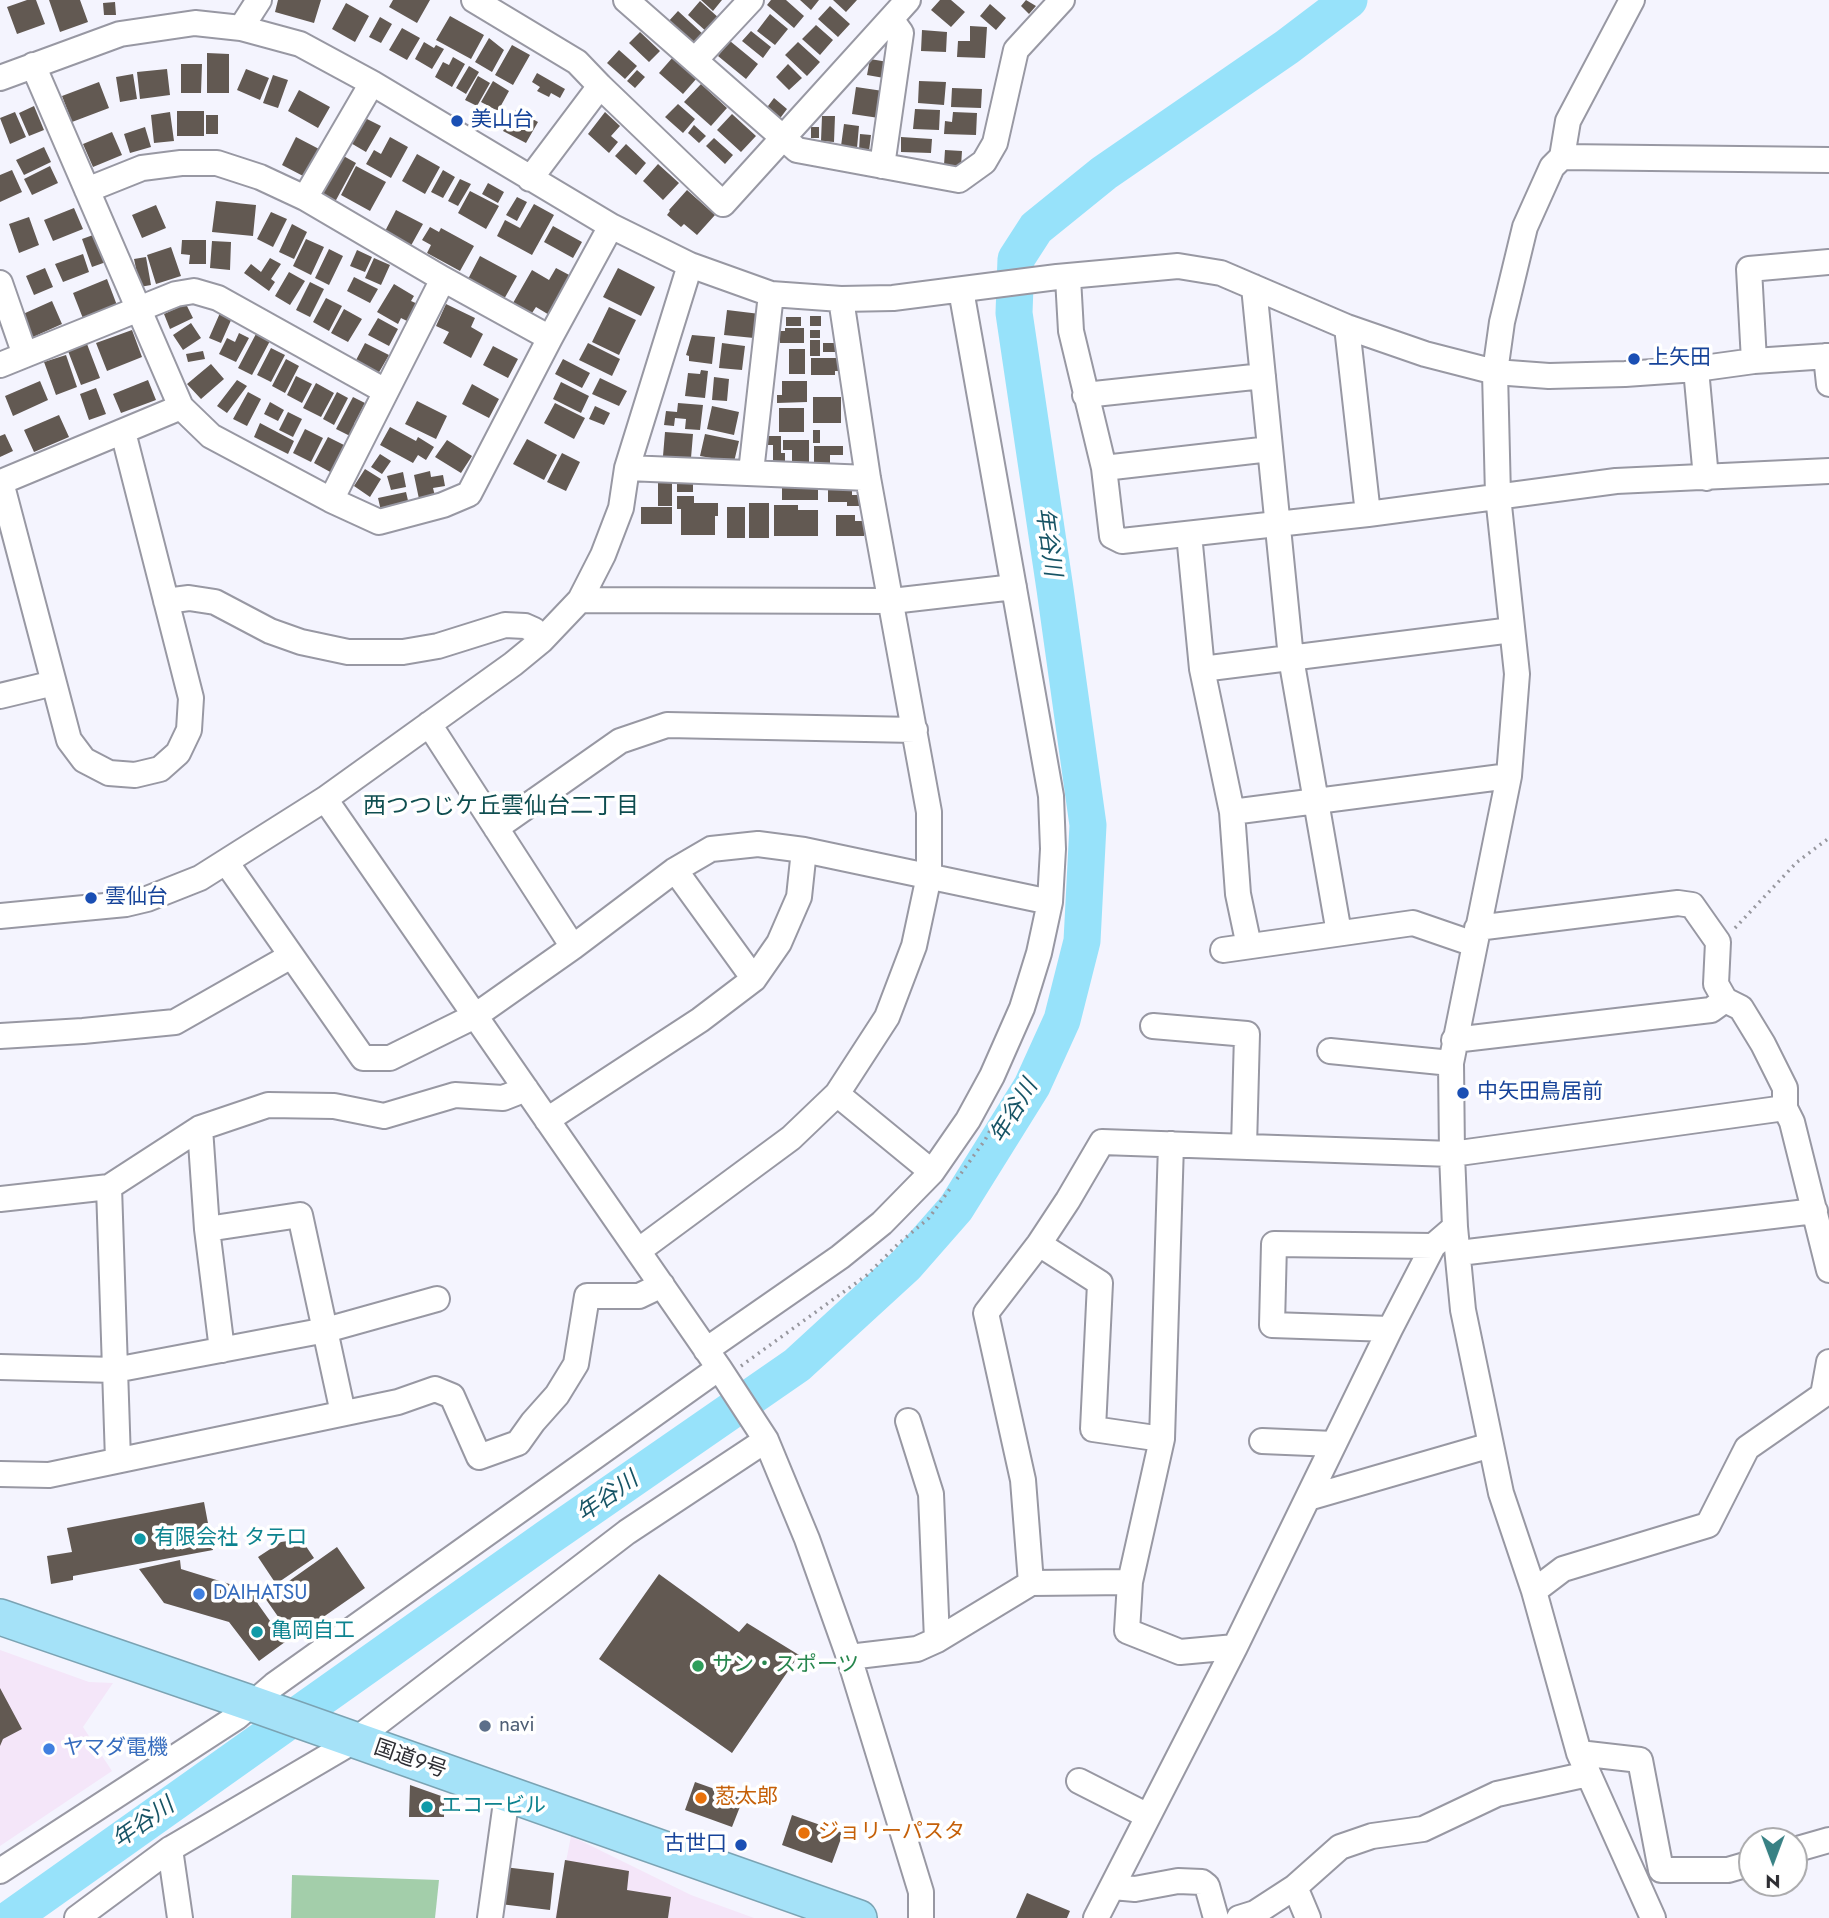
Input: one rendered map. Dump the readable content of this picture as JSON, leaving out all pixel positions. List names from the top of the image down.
{
  "streets": {
    "highway": ["国道9号"]
  },
  "districts": ["西つつじケ丘雲仙台二丁目"],
  "water": ["年谷川"],
  "places": [
    "美山台",
    "上矢田",
    "雲仙台",
    "中矢田鳥居前",
    "有限会社 タテロ",
    "DAIHATSU",
    "亀岡自工",
    "サン・スポーツ",
    "navi",
    "ヤマダ電機",
    "荵太郎",
    "エコービル",
    "ジョリーパスタ",
    "古世口"
  ],
  "north": "bottom"
}
